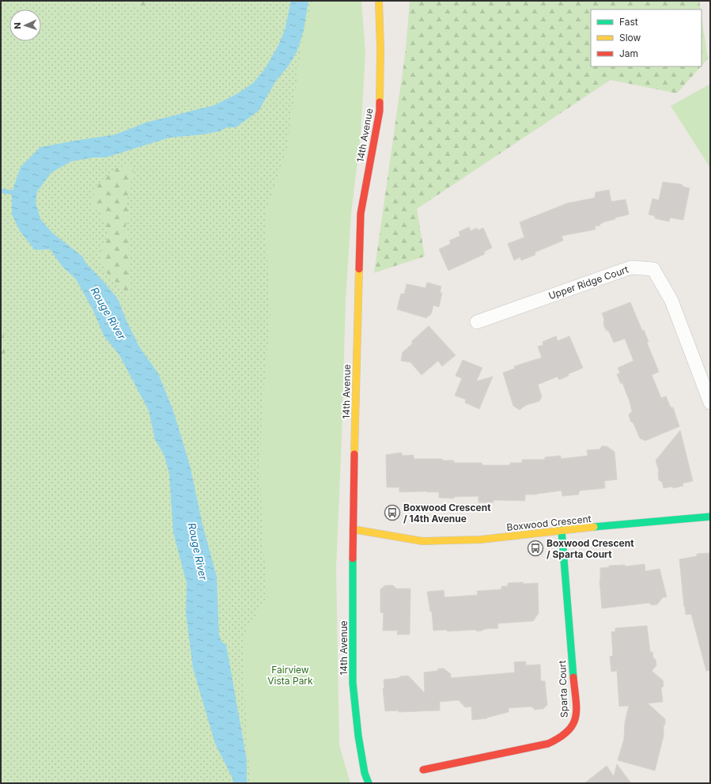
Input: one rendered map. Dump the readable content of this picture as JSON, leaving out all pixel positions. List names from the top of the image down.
{
  "streets": {
    "main road": ["14th Avenue", "Boxwood Crescent", "Sparta Court"],
    "street": ["Upper Ridge Court"]
  },
  "crossings": [
    ["14th Avenue", "Boxwood Crescent"],
    ["Boxwood Crescent", "Sparta Court"]
  ],
  "water": ["Rouge River"],
  "parks": ["Fairview Vista Park"],
  "places": {
    "bus stop": ["Boxwood Crescent / 14th Avenue", "Boxwood Crescent / Sparta Court"]
  },
  "legend": ["Fast", "Slow", "Jam"],
  "north": "left"
}
